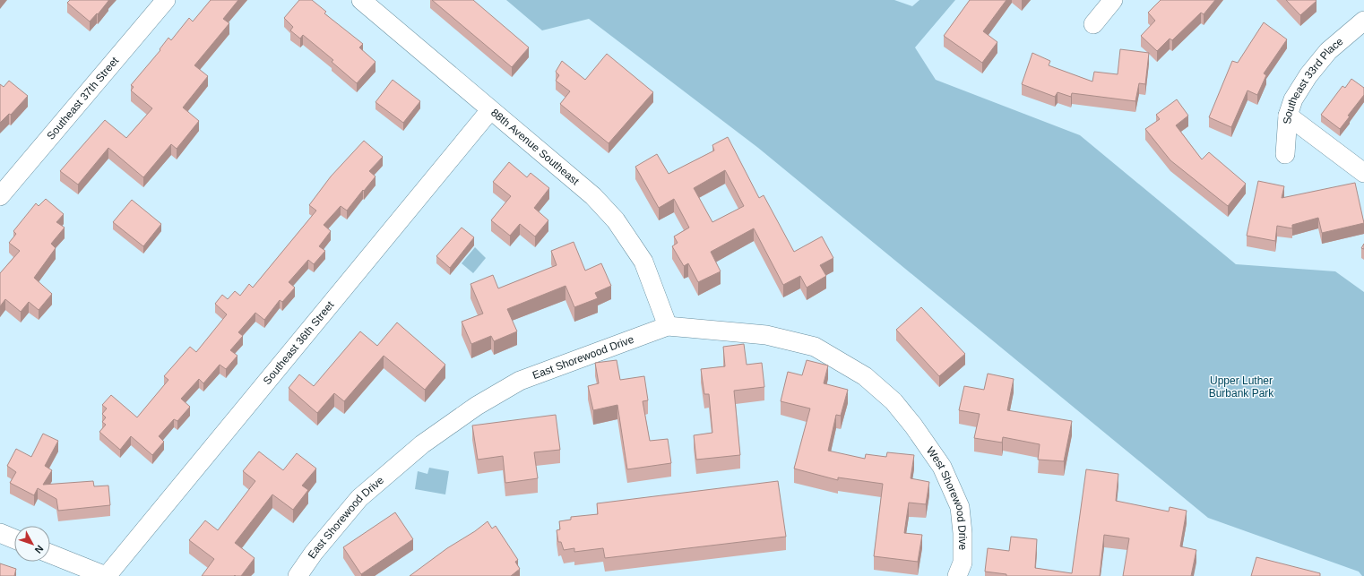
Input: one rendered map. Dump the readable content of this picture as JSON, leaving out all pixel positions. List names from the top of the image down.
{
  "streets": {
    "street": [
      "Southeast 33rd Place",
      "Southeast 37th Street",
      "88th Avenue Southeast",
      "Southeast 36th Street",
      "East Shorewood Drive",
      "West Shorewood Drive"
    ]
  },
  "crossings": [
    ["88th Avenue Southeast", "Southeast 36th Street"],
    ["88th Avenue Southeast", "East Shorewood Drive"],
    ["East Shorewood Drive", "West Shorewood Drive"]
  ],
  "parks": ["Upper Luther Burbank Park"],
  "north": "bottom right"
}
